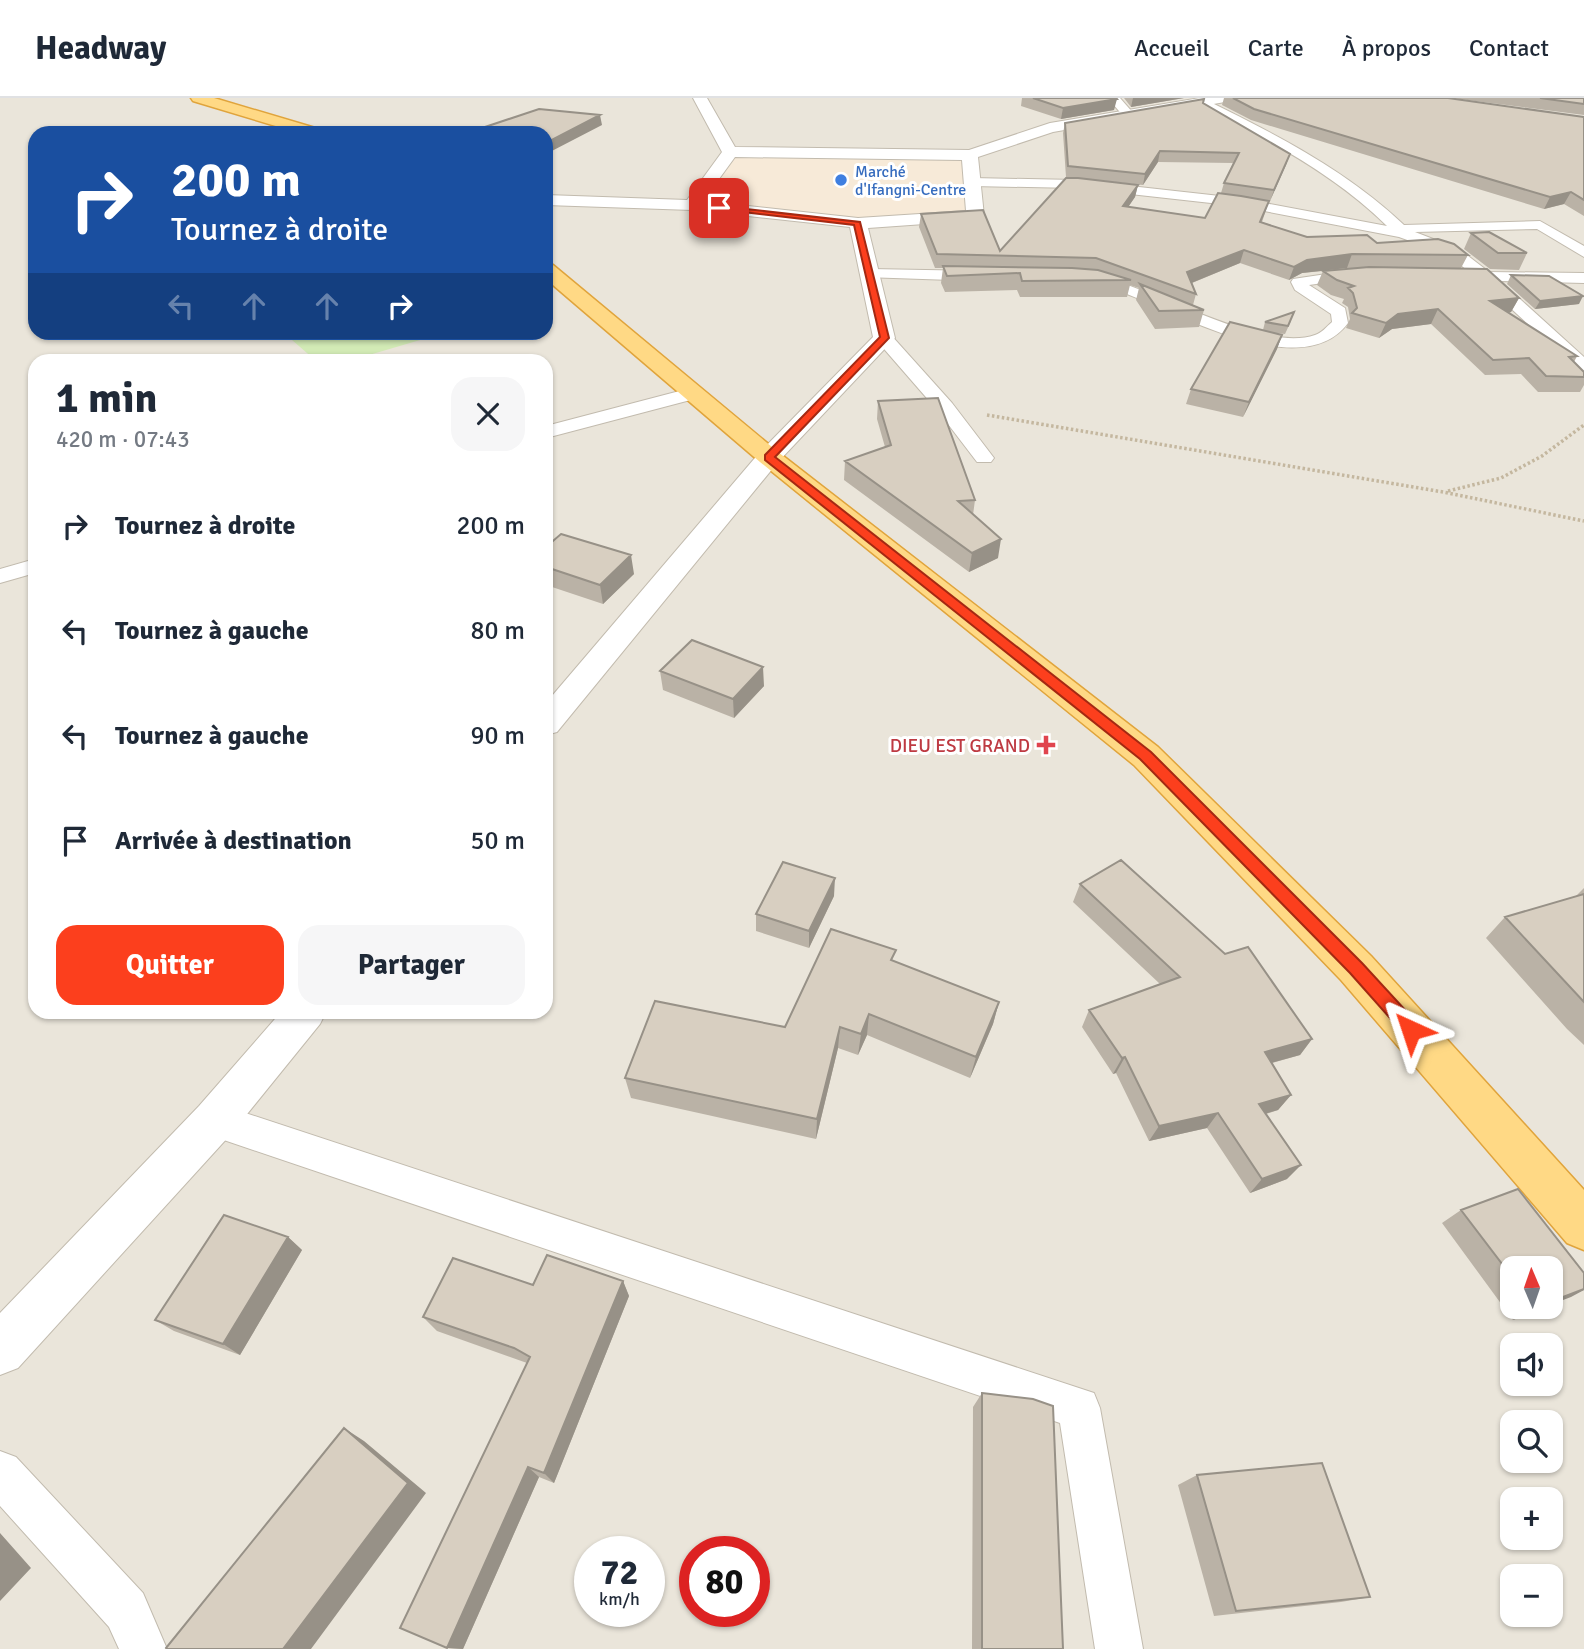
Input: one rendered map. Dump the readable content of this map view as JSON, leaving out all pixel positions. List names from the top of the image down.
{
  "places": {
    "other": ["Marché d'Ifangni-Centre"],
    "health": ["DIEU EST GRAND"]
  },
  "north": "top",
  "page": {
    "header": "Headway",
    "nav": [
      "Accueil",
      "Carte",
      "À propos",
      "Contact"
    ],
    "turn": ["200 m", "Tournez à droite"],
    "heading": ["1 min", "420 m · 07:43"],
    "list": [
      {
        "name": "Tournez à droite",
        "value": "200 m"
      },
      {
        "name": "Tournez à gauche",
        "value": "80 m"
      },
      {
        "name": "Tournez à gauche",
        "value": "90 m"
      },
      {
        "name": "Arrivée à destination",
        "value": "50 m"
      }
    ],
    "buttons": ["Quitter", "Partager"],
    "map_buttons": ["+", "−"],
    "speed": "72 km/h",
    "limit": "80"
  }
}
